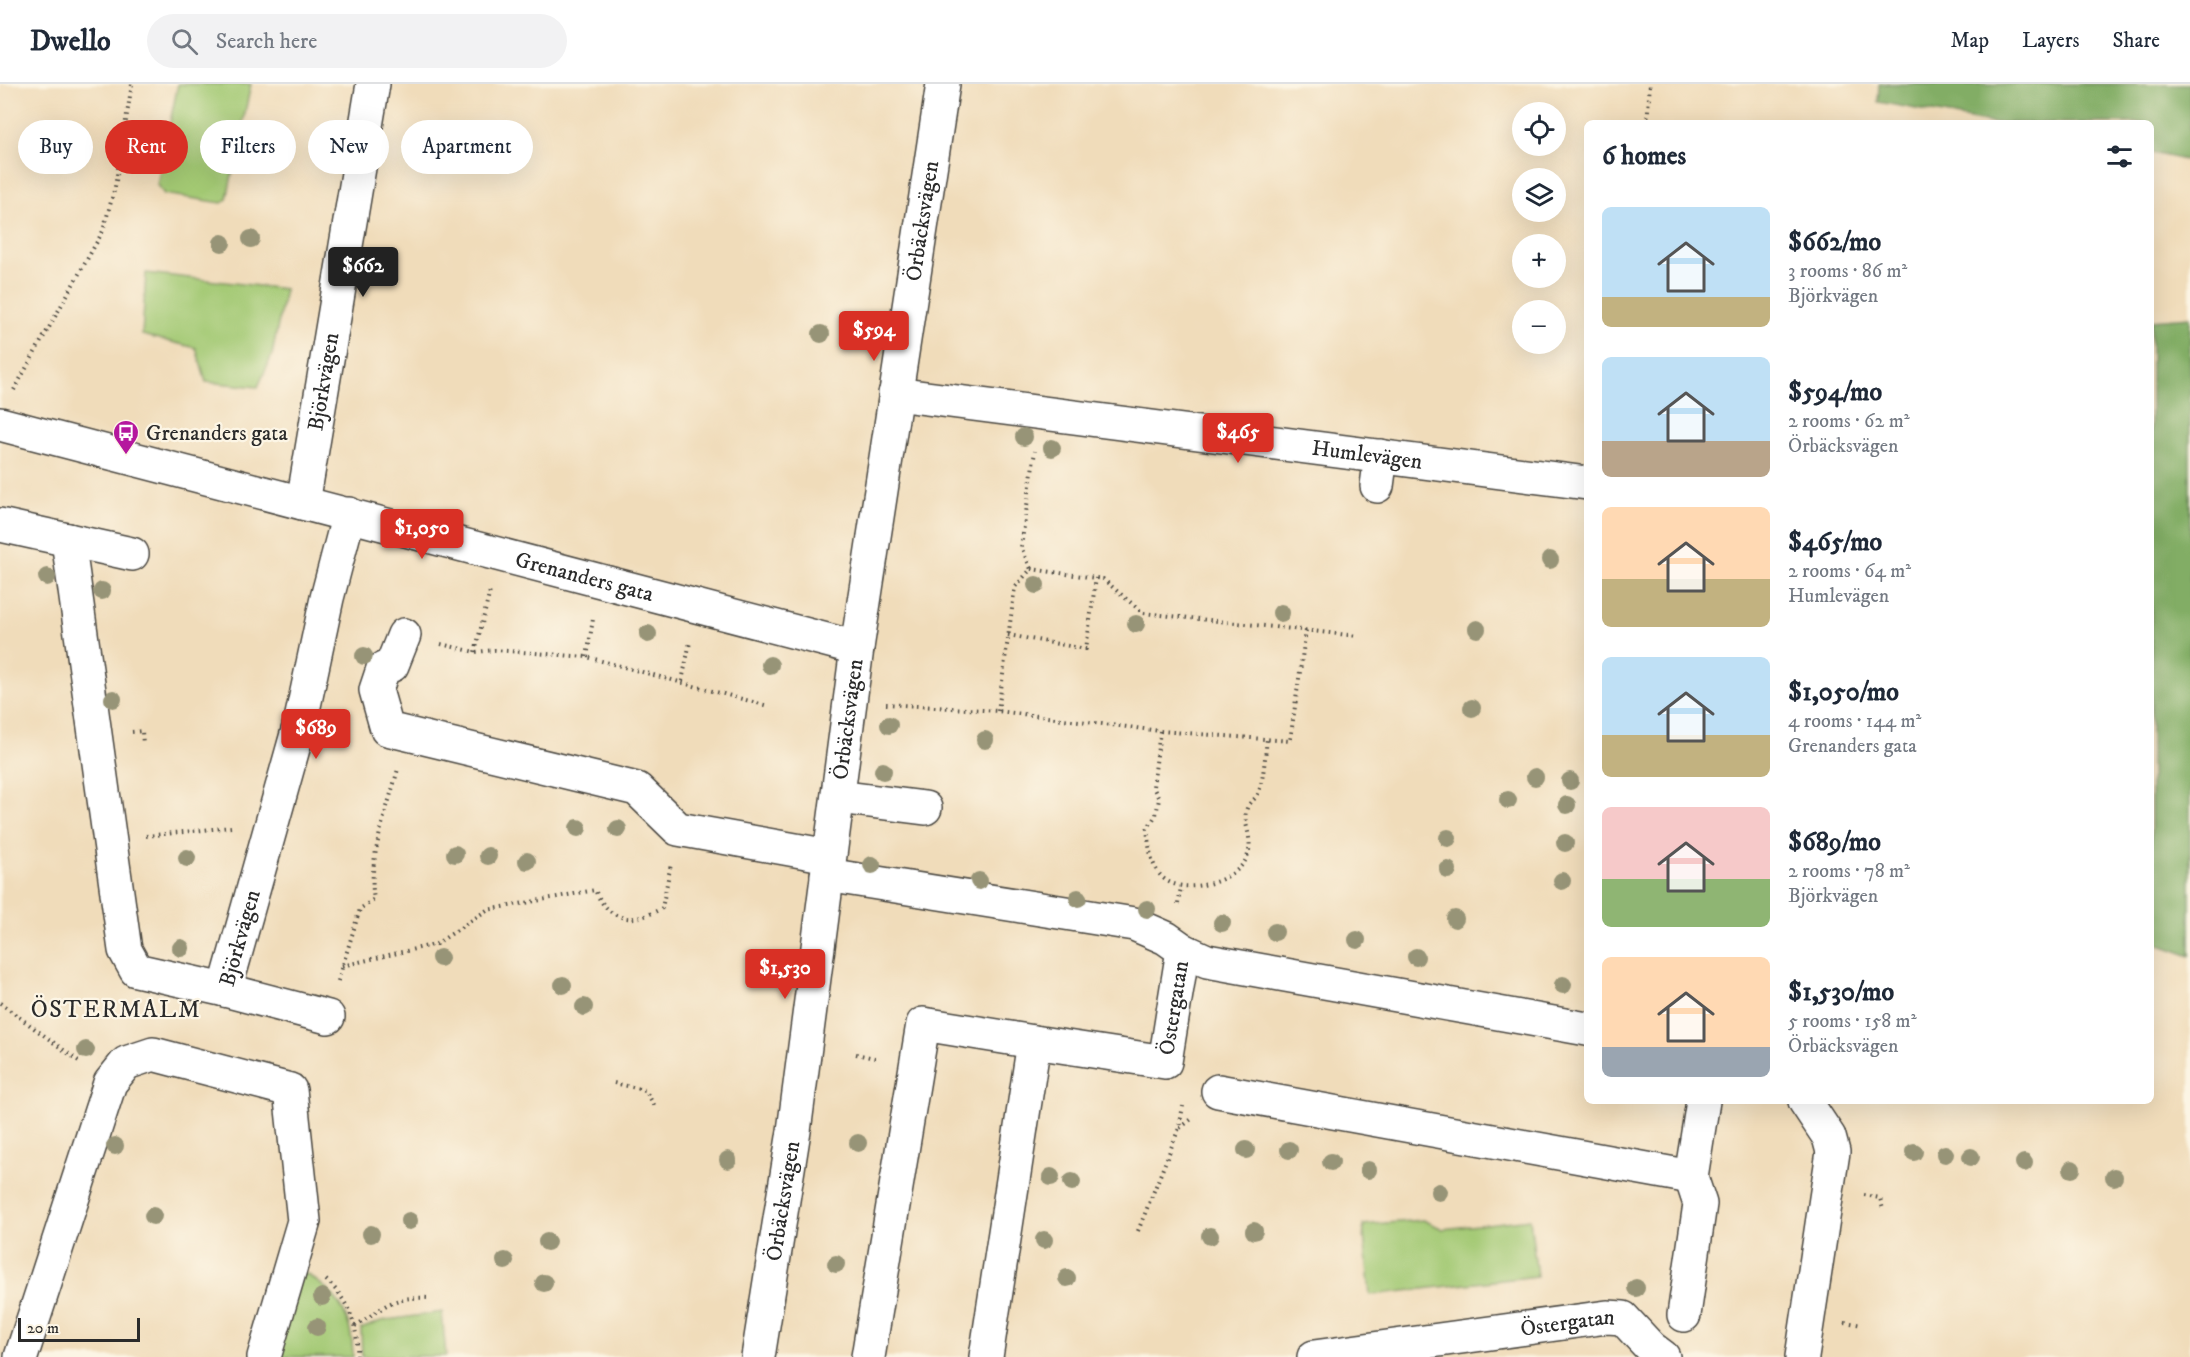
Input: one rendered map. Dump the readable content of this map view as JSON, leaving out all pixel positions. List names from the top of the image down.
{
  "streets": {
    "street": [
      "Örbäcksvägen",
      "Björkvägen",
      "Humlevägen",
      "Grenanders gata",
      "Östergatan"
    ]
  },
  "crossings": [
    ["Örbäcksvägen", "Humlevägen"],
    ["Örbäcksvägen", "Grenanders gata"],
    ["Björkvägen", "Grenanders gata"]
  ],
  "districts": ["ÖSTERMALM"],
  "places": {
    "bus stop": ["Grenanders gata"]
  },
  "scale_bar": "20 m",
  "page": {
    "header": "Dwello",
    "search": "Search here",
    "nav": ["Map", "Layers", "Share"],
    "map_buttons": ["+", "−"],
    "chip": [
      "Buy",
      "Rent",
      "Filters",
      "New",
      "Apartment"
    ],
    "heading": "6 homes",
    "list": [
      {
        "name": "$662/mo",
        "note": "3 rooms · 86 m² · Björkvägen"
      },
      {
        "name": "$594/mo",
        "note": "2 rooms · 62 m² · Örbäcksvägen"
      },
      {
        "name": "$465/mo",
        "note": "2 rooms · 64 m² · Humlevägen"
      },
      {
        "name": "$1,050/mo",
        "note": "4 rooms · 144 m² · Grenanders gata"
      },
      {
        "name": "$689/mo",
        "note": "2 rooms · 78 m² · Björkvägen"
      },
      {
        "name": "$1,530/mo",
        "note": "5 rooms · 158 m² · Örbäcksvägen"
      }
    ],
    "price": [
      "$662",
      "$594",
      "$465",
      "$1,050",
      "$689",
      "$1,530"
    ],
    "scale": "20 m"
  }
}
